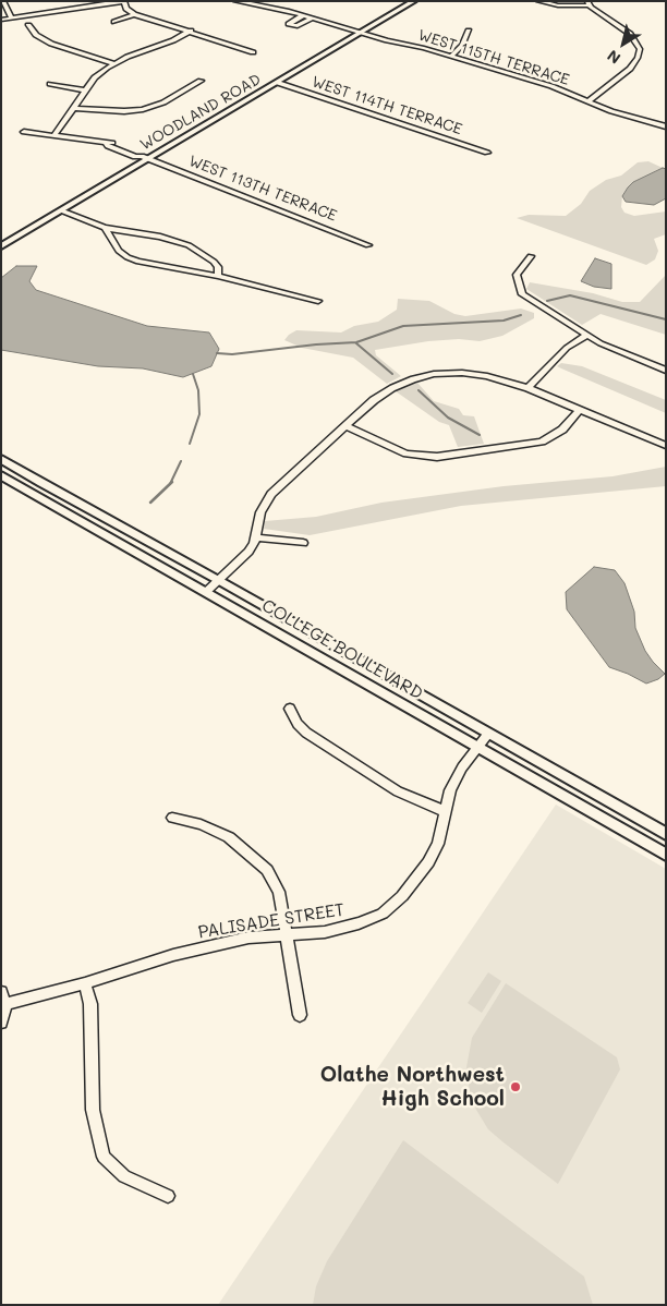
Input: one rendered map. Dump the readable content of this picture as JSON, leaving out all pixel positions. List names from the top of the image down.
{
  "streets": {
    "main road": ["WOODLAND ROAD", "COLLEGE BOULEVARD"],
    "street": [
      "WEST 115TH TERRACE",
      "WEST 114TH TERRACE",
      "WEST 113TH TERRACE",
      "PALISADE STREET"
    ]
  },
  "crossings": [
    ["WEST 115TH TERRACE", "WOODLAND ROAD"],
    ["WEST 114TH TERRACE", "WOODLAND ROAD"],
    ["WOODLAND ROAD", "WEST 113TH TERRACE"],
    ["COLLEGE BOULEVARD", "PALISADE STREET"]
  ],
  "places": ["Olathe Northwest High School"],
  "north": "bottom left"
}
